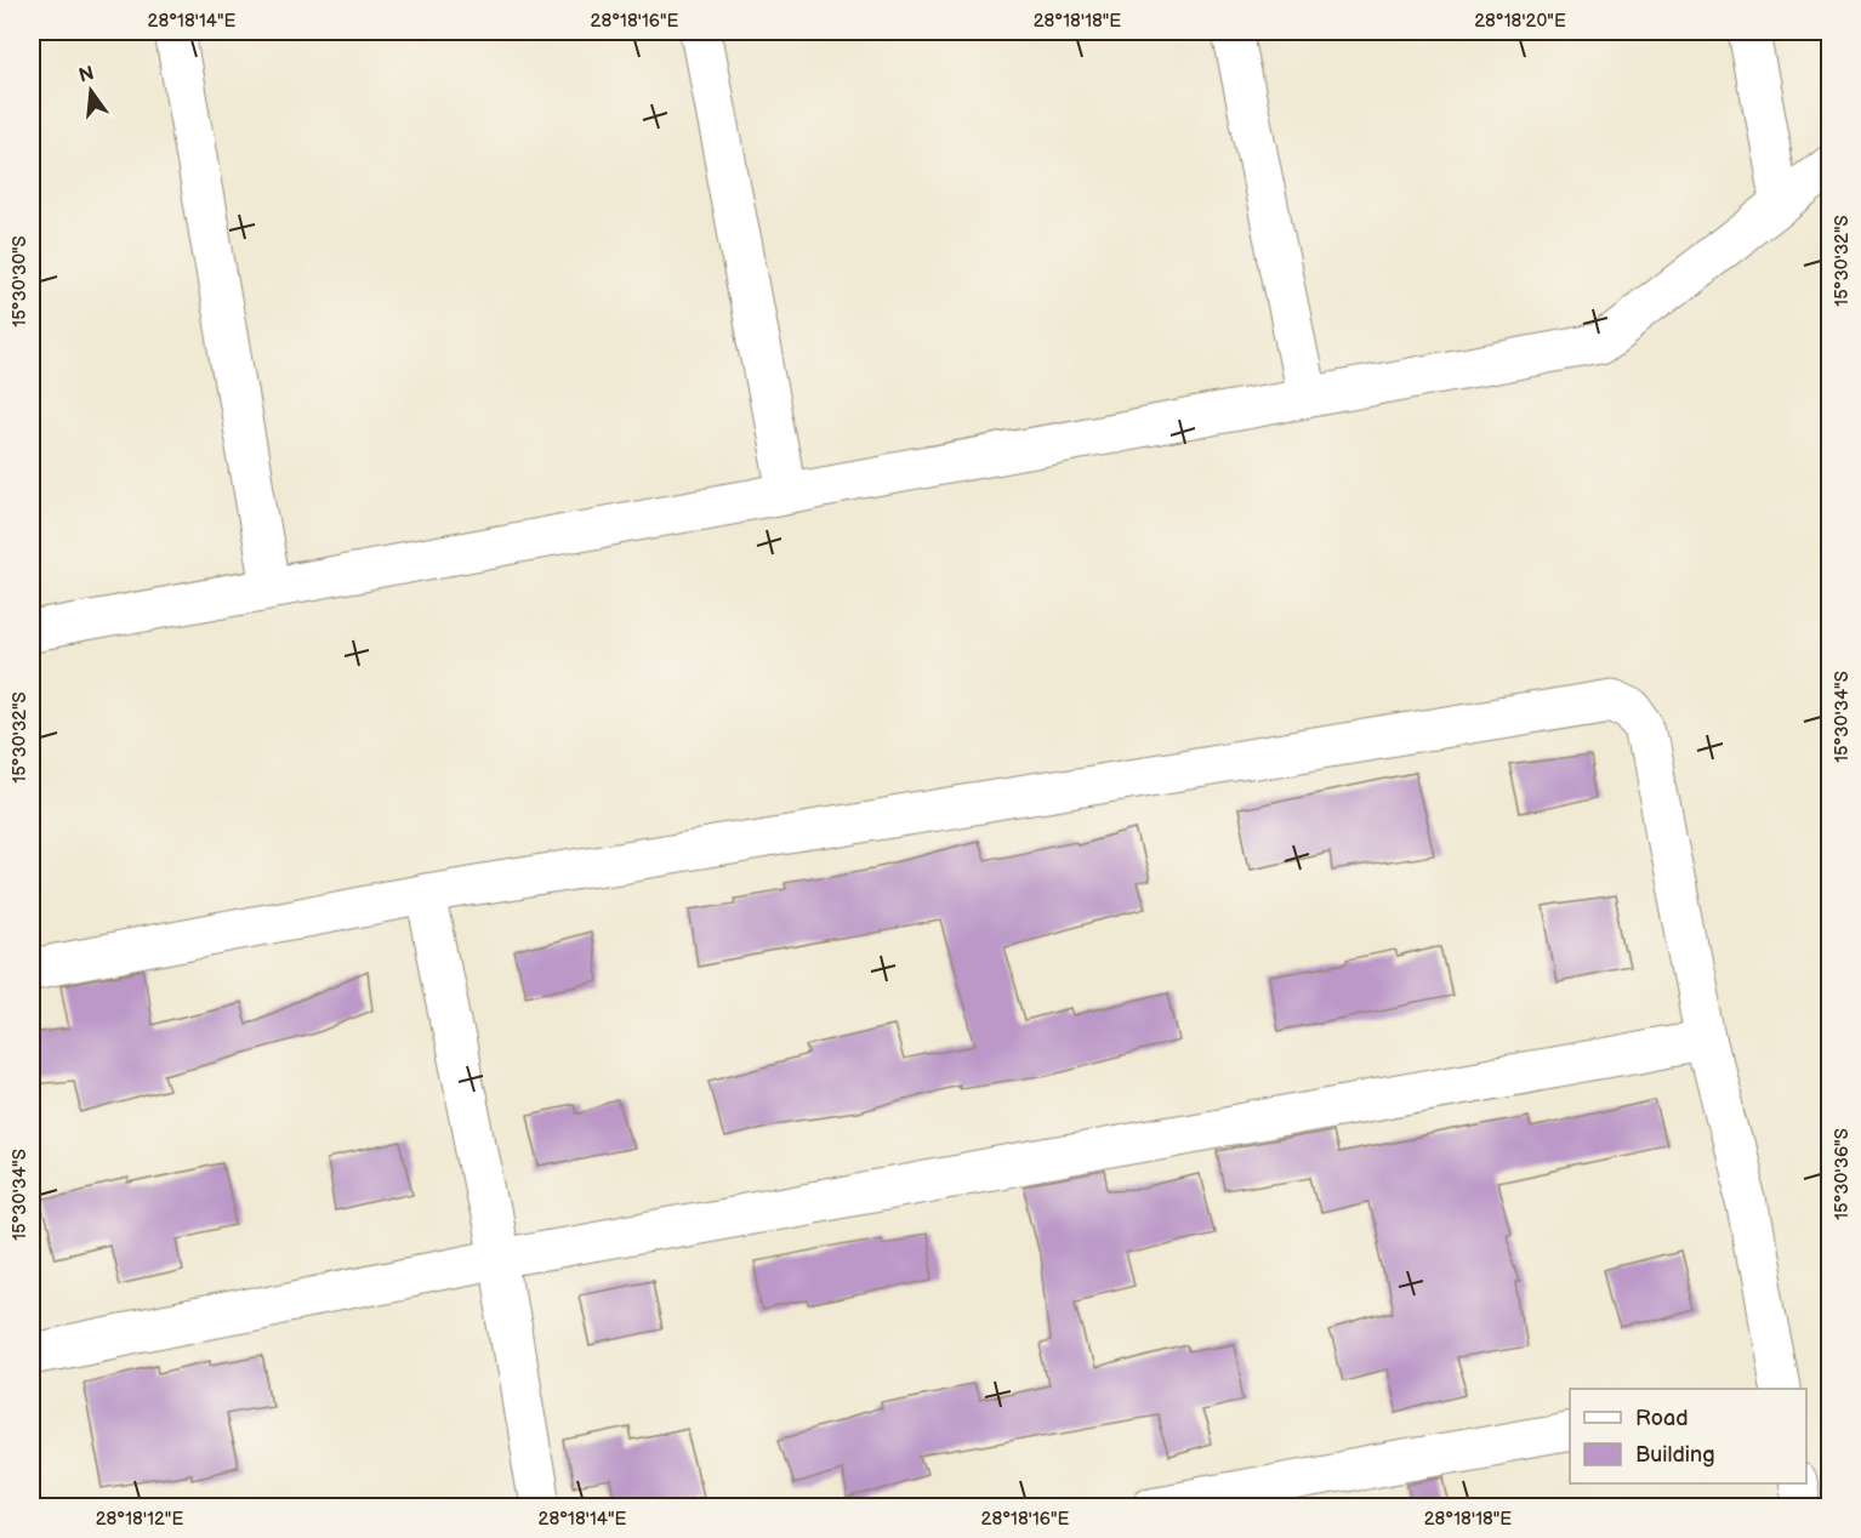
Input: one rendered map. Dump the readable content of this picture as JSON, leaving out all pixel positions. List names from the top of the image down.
{
  "legend": ["Road", "Building"],
  "north": "top",
  "coordinates": [
    "28°18'14\"E",
    "28°18'16\"E",
    "28°18'18\"E",
    "28°18'20\"E",
    "15°30'32\"S",
    "15°30'30\"S",
    "15°30'34\"S",
    "15°30'36\"S",
    "28°18'12\"E"
  ]
}
